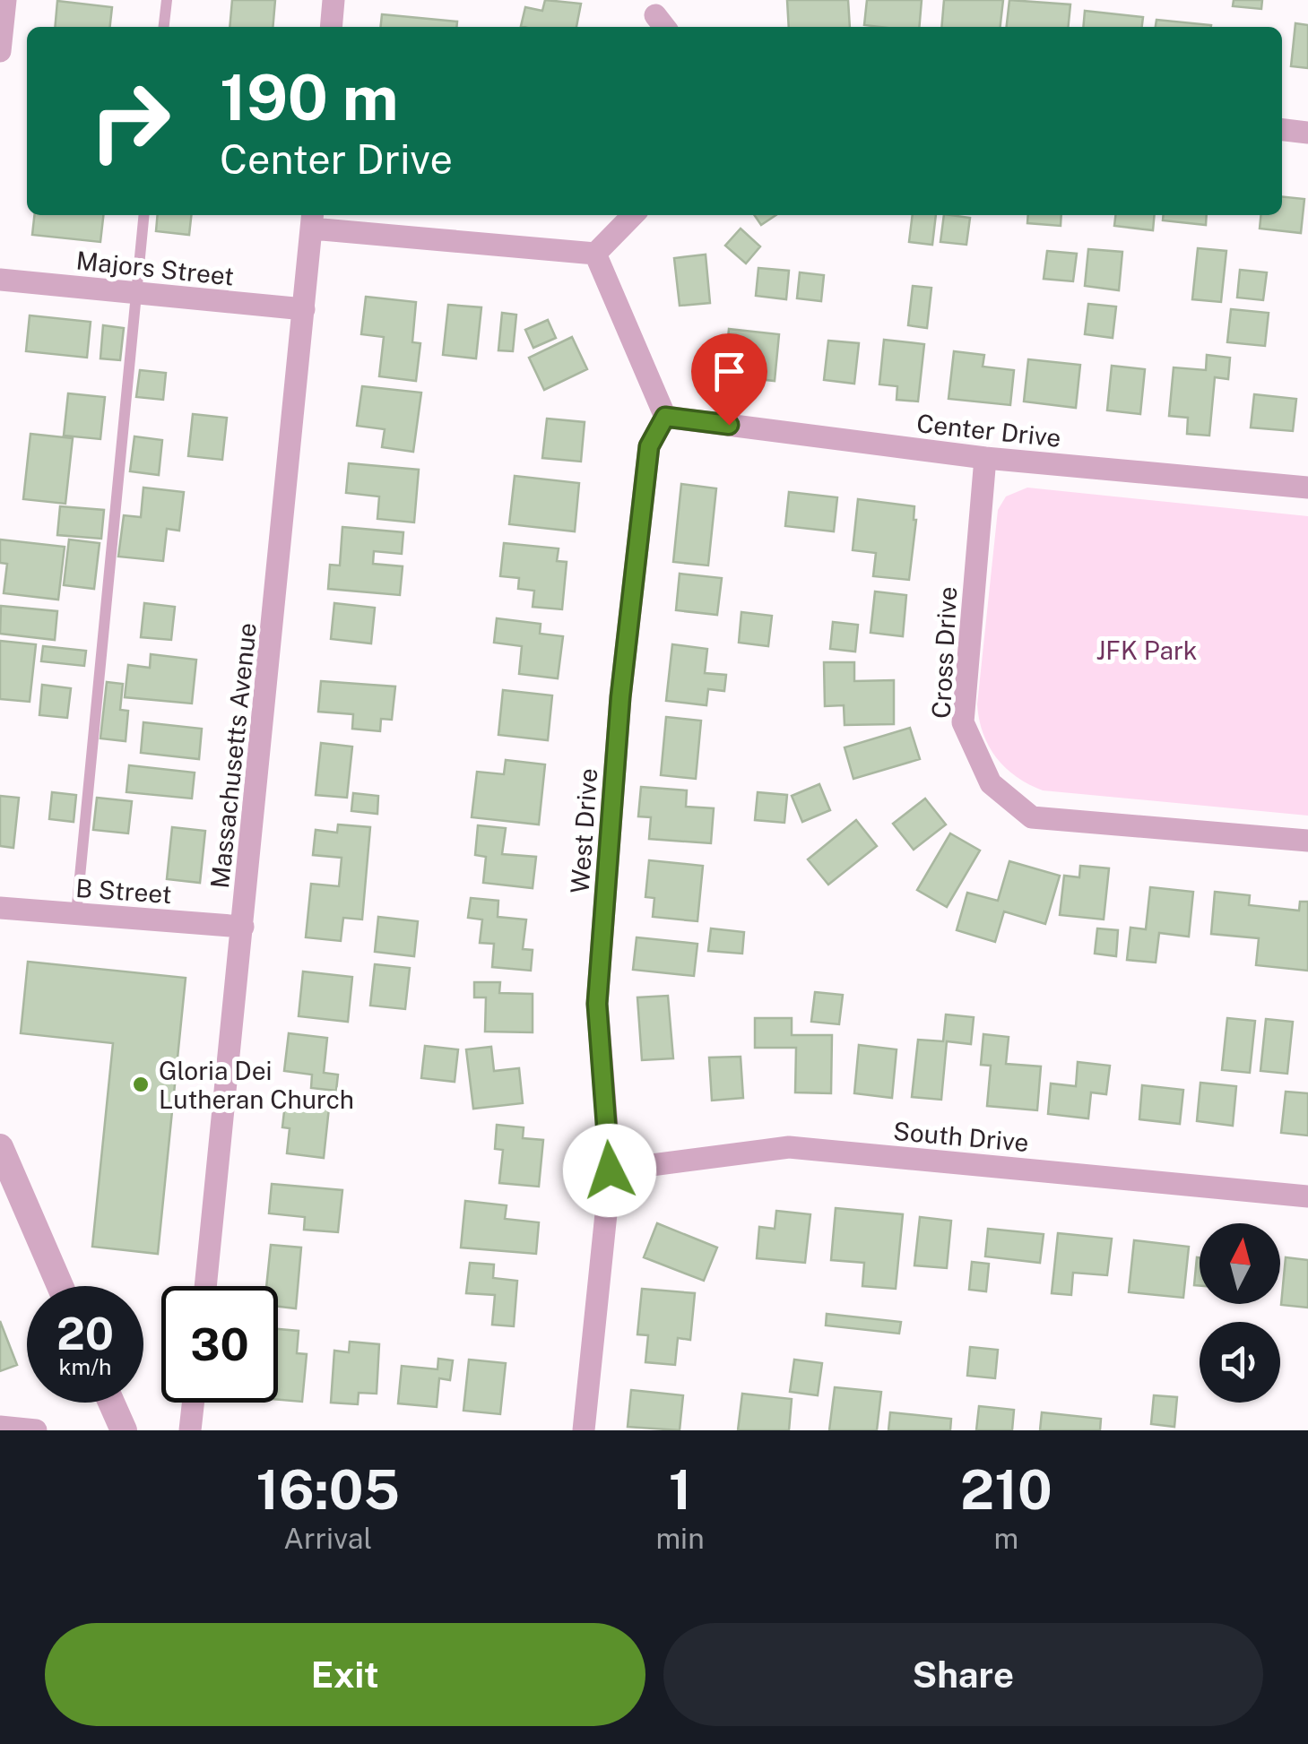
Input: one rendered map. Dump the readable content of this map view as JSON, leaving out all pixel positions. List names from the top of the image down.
{
  "streets": {
    "street": [
      "Majors Street",
      "Center Drive",
      "Cross Drive",
      "Massachusetts Avenue",
      "West Drive",
      "B Street",
      "South Drive"
    ]
  },
  "crossings": [
    ["Majors Street", "Massachusetts Avenue"],
    ["Center Drive", "Cross Drive"],
    ["Center Drive", "West Drive"],
    ["Massachusetts Avenue", "B Street"],
    ["West Drive", "South Drive"]
  ],
  "parks": ["JFK Park"],
  "places": ["Gloria Dei Lutheran Church"],
  "north": "top",
  "page": {
    "turn": ["190 m", "Center Drive"],
    "speed": "20 km/h",
    "limit": "30",
    "eta": [
      "16:05",
      "Arrival",
      "1",
      "min",
      "210",
      "m"
    ],
    "buttons": ["Exit", "Share"]
  }
}
